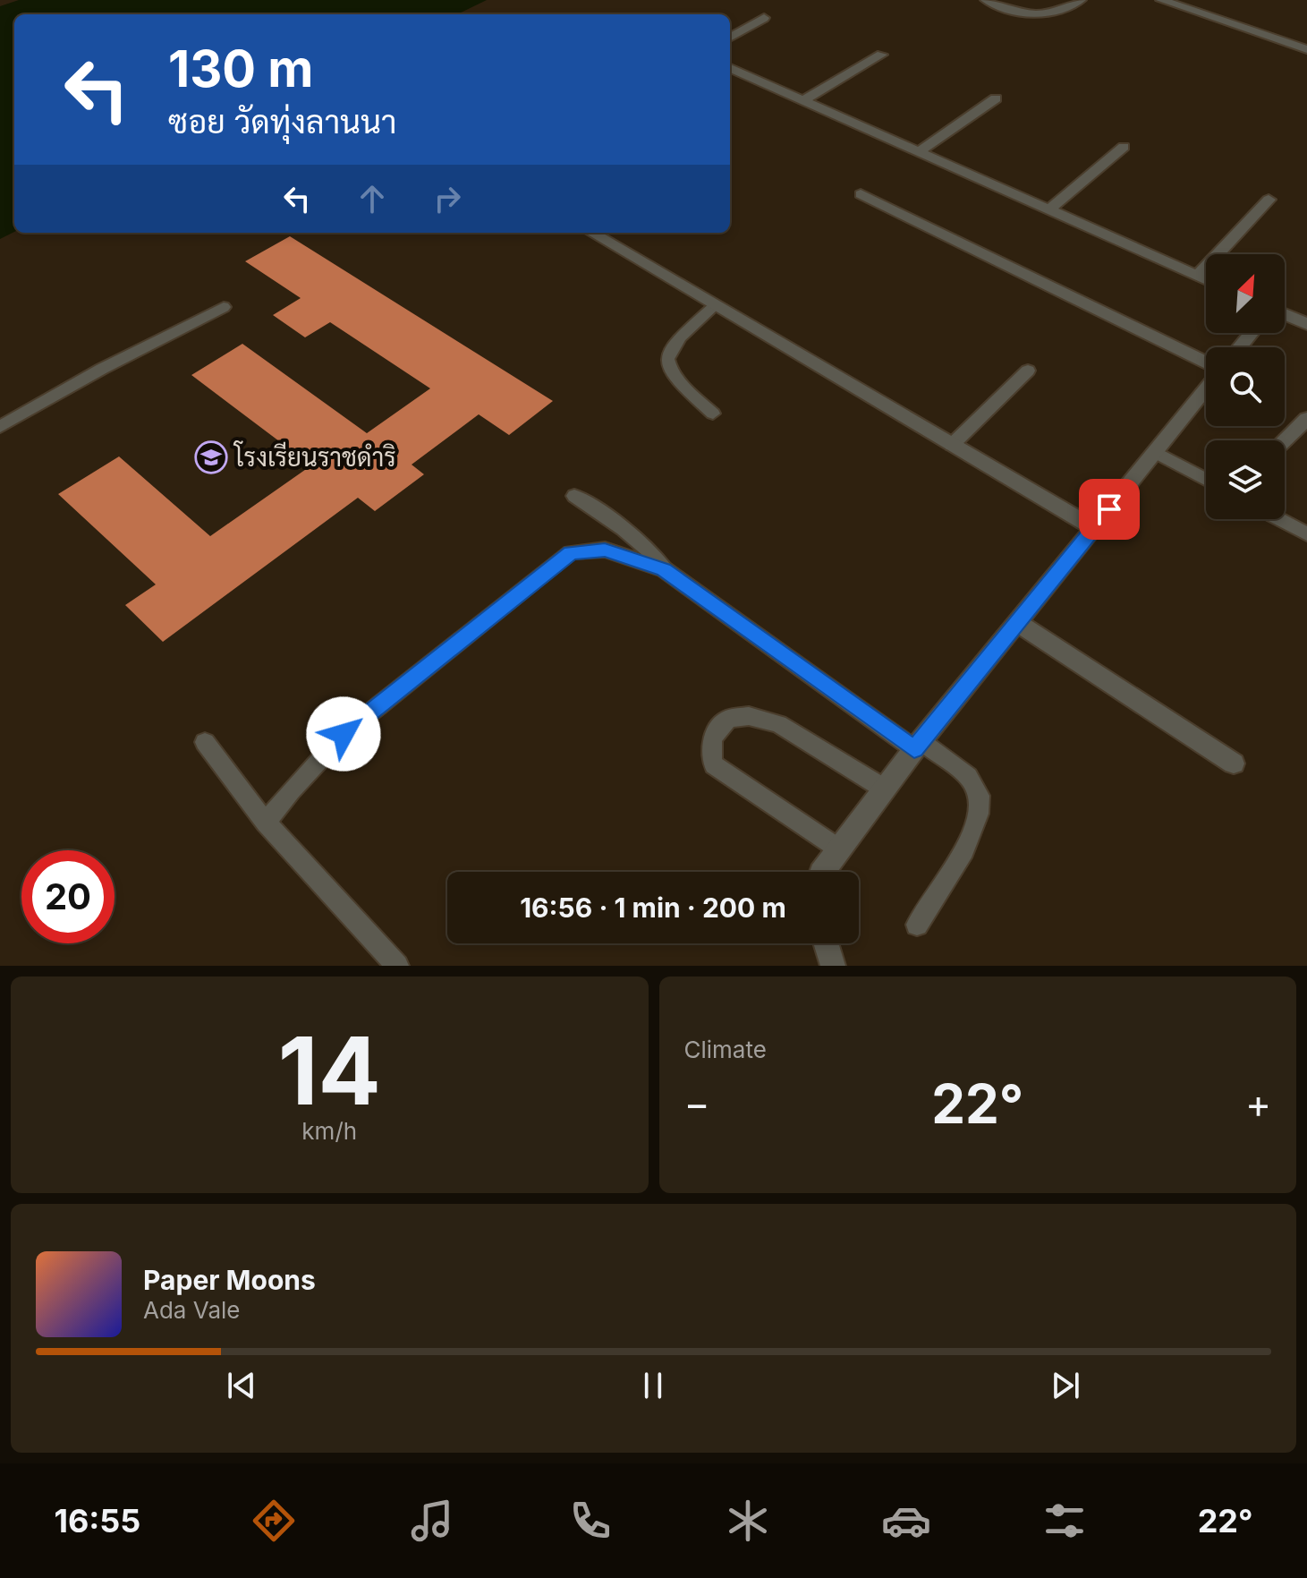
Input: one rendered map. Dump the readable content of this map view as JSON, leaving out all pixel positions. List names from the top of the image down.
{
  "places": {
    "school or university": ["โรงเรียนราชดำริ"]
  },
  "north": "top right",
  "page": {
    "turn": ["130 m", "ซอย วัดทุ่งลานนา"],
    "limit": "20",
    "trip": "16:56 · 1 min · 200 m",
    "tile": [
      ["14", "km/h"],
      "Climate"
    ],
    "heat": ["−", "22°", "+"],
    "song": ["Paper Moons", "Ada Vale"],
    "tabs": ["16:55", "22°"]
  }
}
